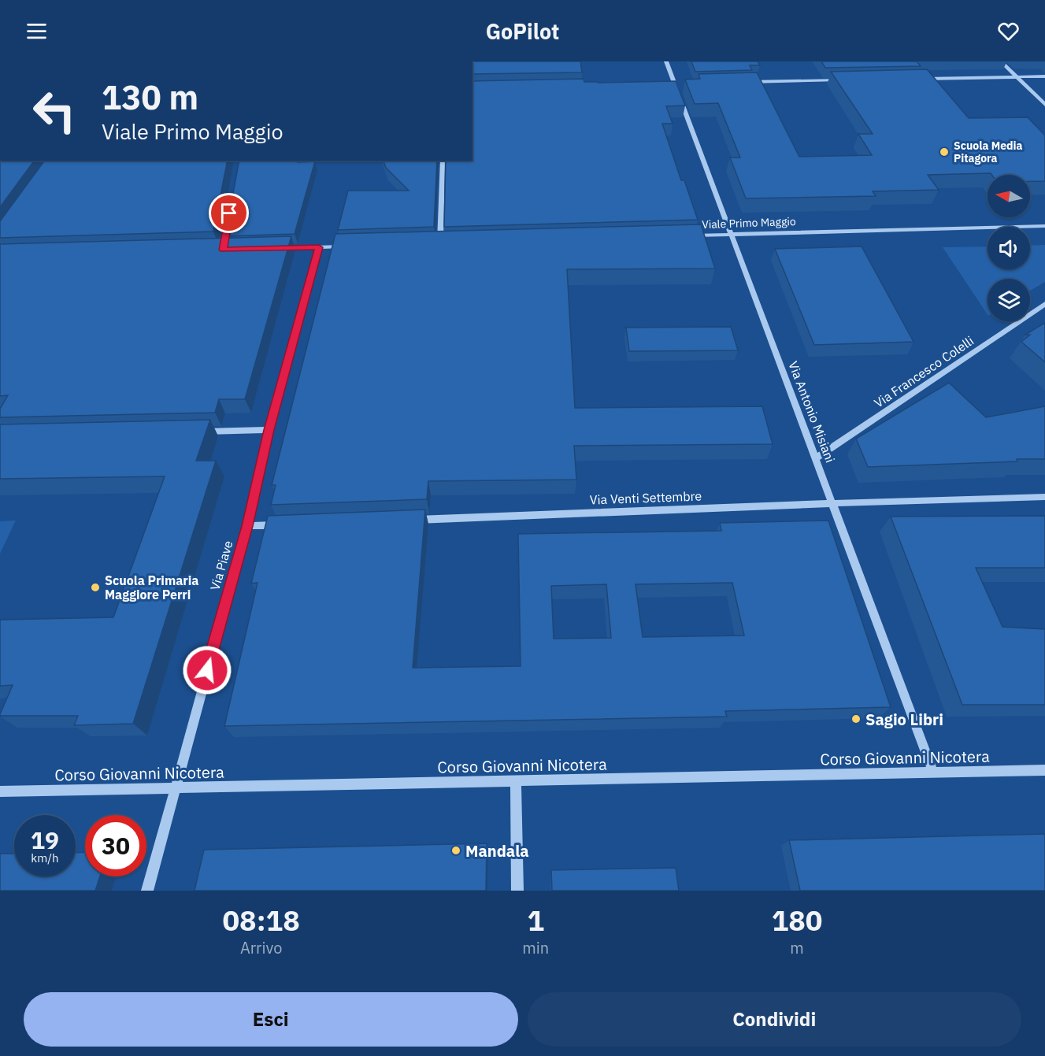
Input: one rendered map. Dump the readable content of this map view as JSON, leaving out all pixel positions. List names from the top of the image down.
{
  "streets": {
    "street": [
      "Viale Primo Maggio",
      "Via Francesco Colelli",
      "Via Antonio Misiani",
      "Via Venti Settembre",
      "Via Piave",
      "Corso Giovanni Nicotera"
    ]
  },
  "crossings": [
    ["Viale Primo Maggio", "Via Antonio Misiani"],
    ["Via Francesco Colelli", "Via Antonio Misiani"],
    ["Via Antonio Misiani", "Via Venti Settembre"],
    ["Via Antonio Misiani", "Corso Giovanni Nicotera"],
    ["Via Piave", "Corso Giovanni Nicotera"]
  ],
  "places": [
    "Scuola Media Pitagora",
    "Scuola Primaria Maggiore Perri",
    "Sagio Libri",
    "Mandala"
  ],
  "north": "left",
  "page": {
    "header": "GoPilot",
    "turn": ["130 m", "Viale Primo Maggio"],
    "speed": "19 km/h",
    "limit": "30",
    "eta": [
      "08:18",
      "Arrivo",
      "1",
      "min",
      "180",
      "m"
    ],
    "buttons": ["Esci", "Condividi"]
  }
}
